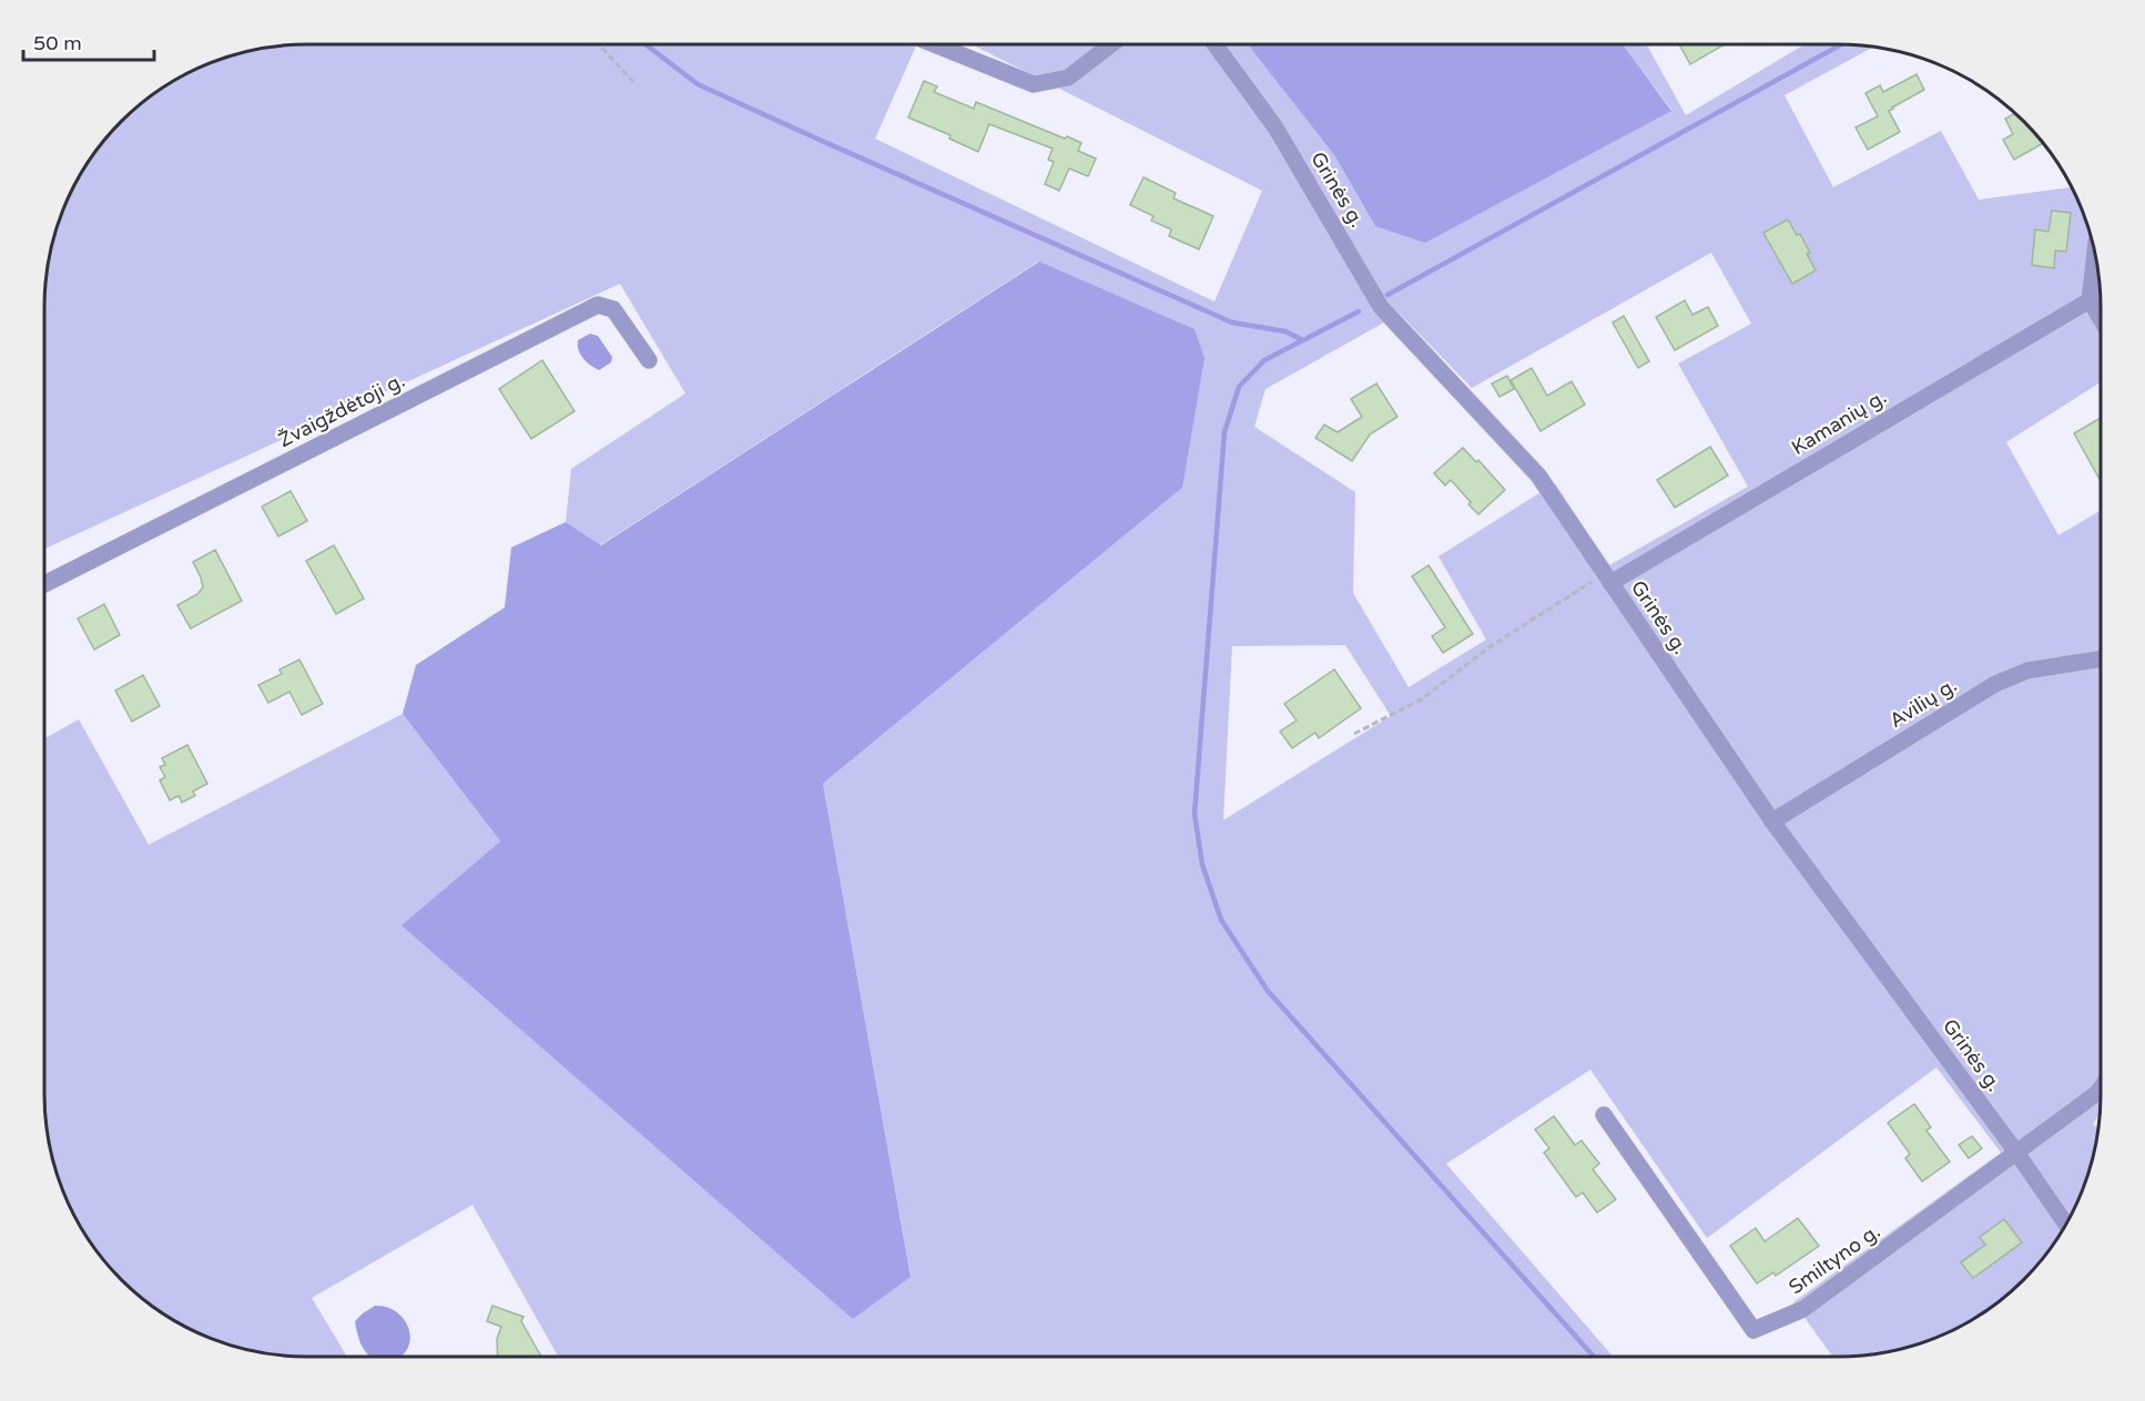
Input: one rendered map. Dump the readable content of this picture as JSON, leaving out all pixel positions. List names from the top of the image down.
{
  "streets": {
    "street": [
      "Grinės g.",
      "Žvaigždėtoji g.",
      "Kamanių g.",
      "Avilių g.",
      "Smiltyno g."
    ]
  },
  "crossings": [
    ["Grinės g.", "Kamanių g."],
    ["Grinės g.", "Avilių g."],
    ["Grinės g.", "Smiltyno g."]
  ],
  "scale_bar": "50 m"
}
